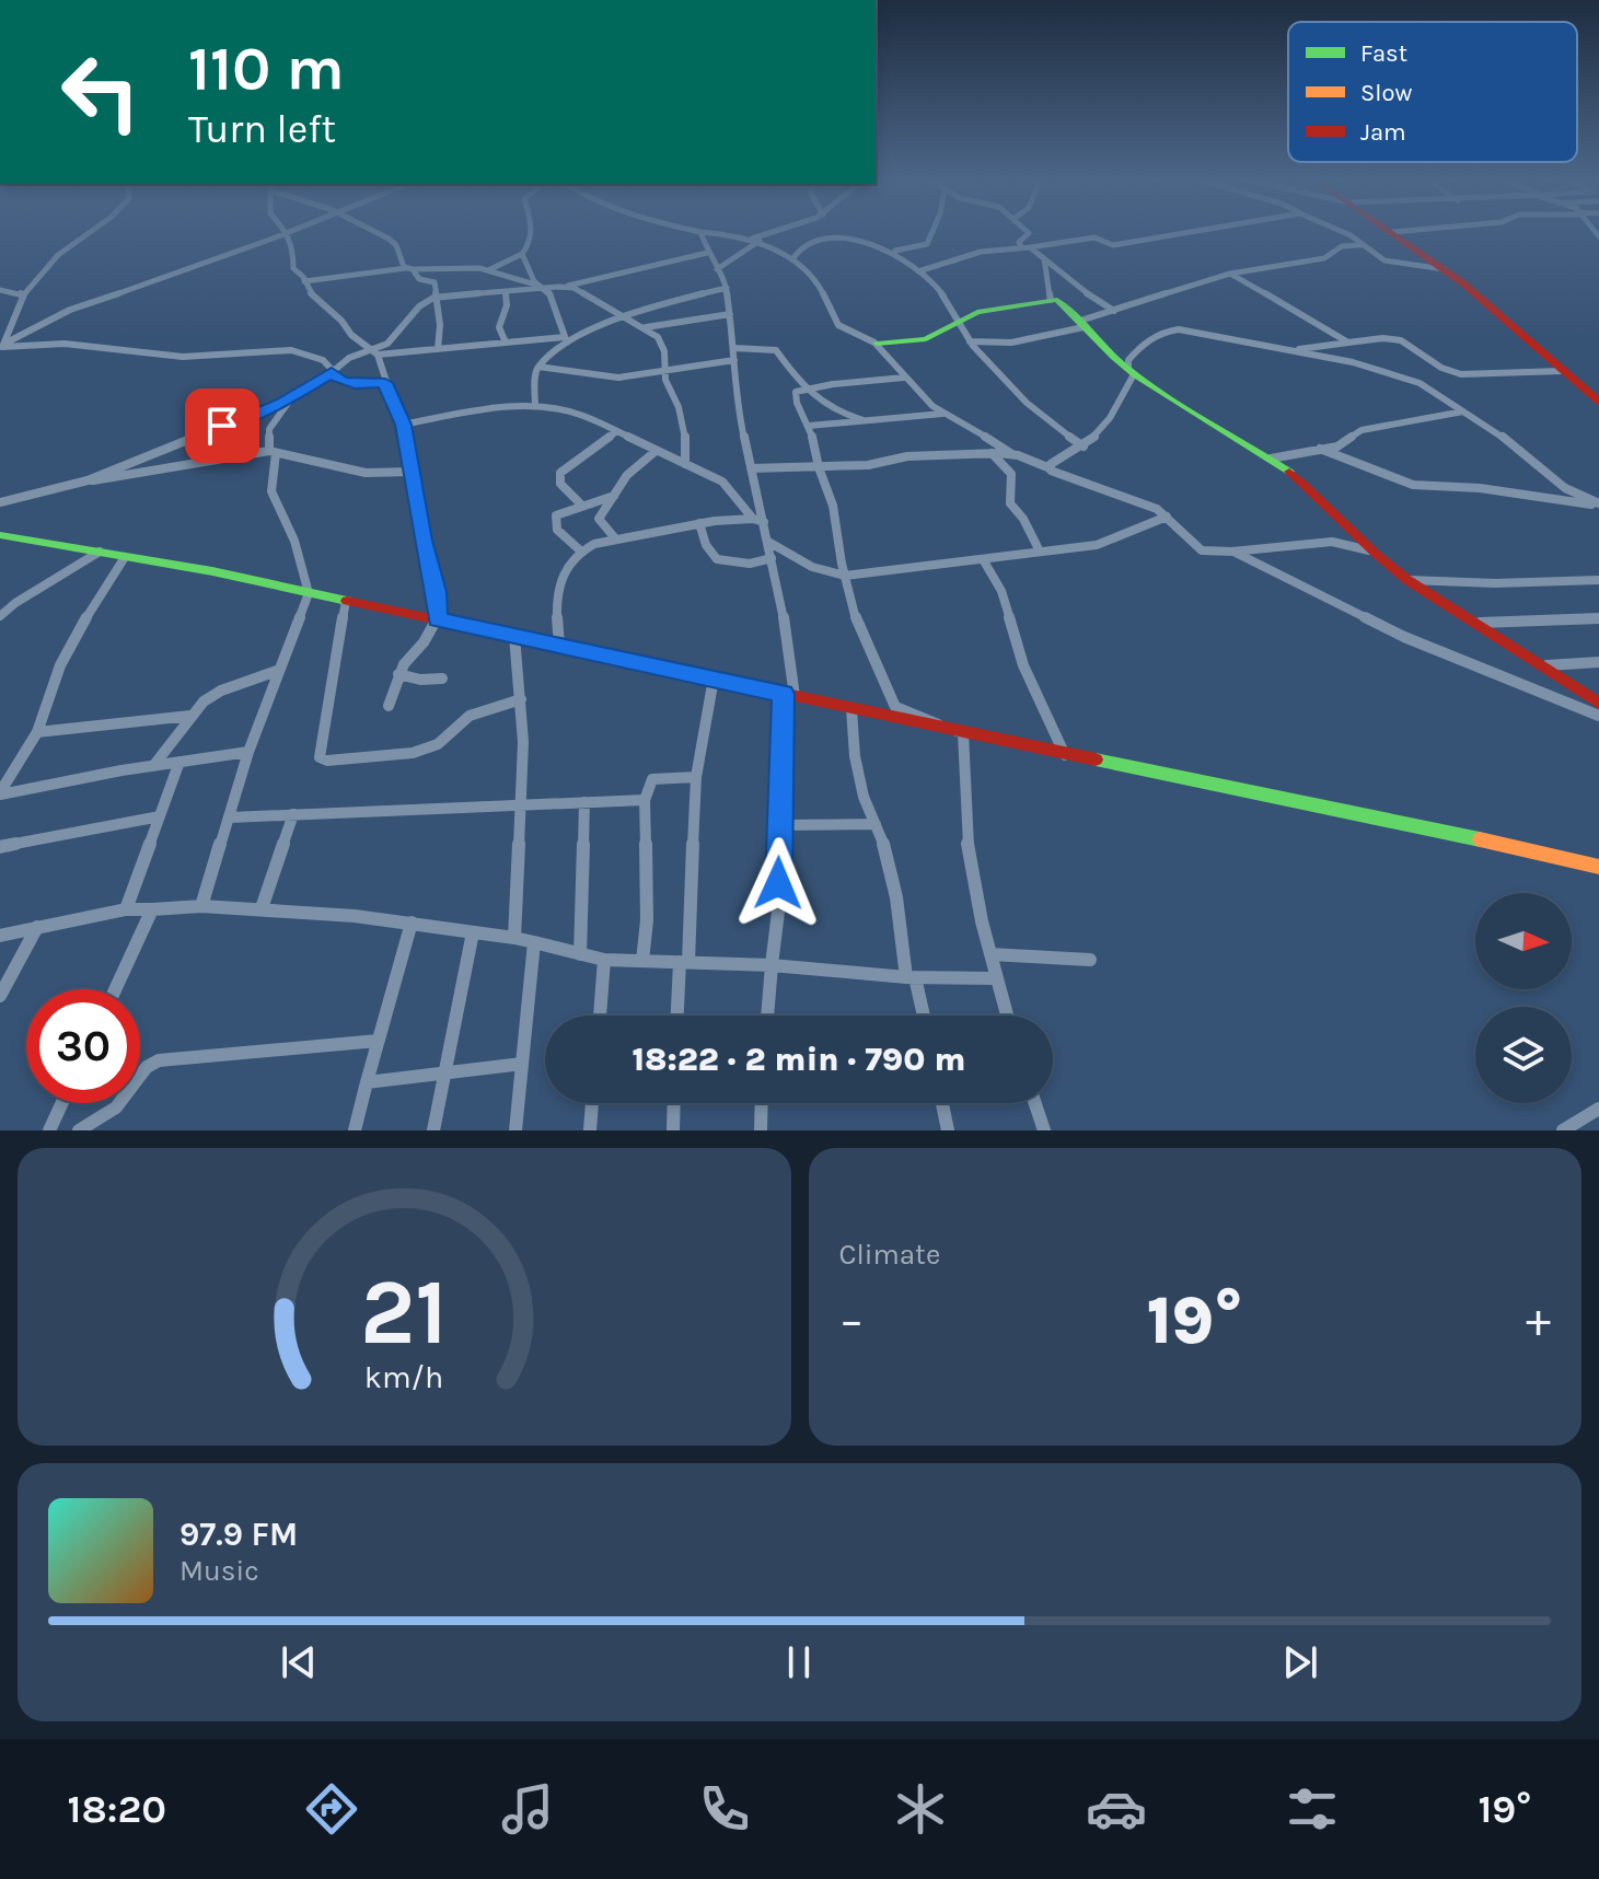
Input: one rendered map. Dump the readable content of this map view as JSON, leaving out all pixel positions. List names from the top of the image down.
{
  "legend": ["Fast", "Slow", "Jam"],
  "north": "right",
  "page": {
    "turn": ["110 m", "Turn left"],
    "limit": "30",
    "trip": "18:22 · 2 min · 790 m",
    "tile": "Climate",
    "heat": ["−", "19°", "+"],
    "song": ["97.9 FM", "Music"],
    "tabs": ["18:20", "19°"],
    "gauge": ["21", "km/h"]
  }
}
